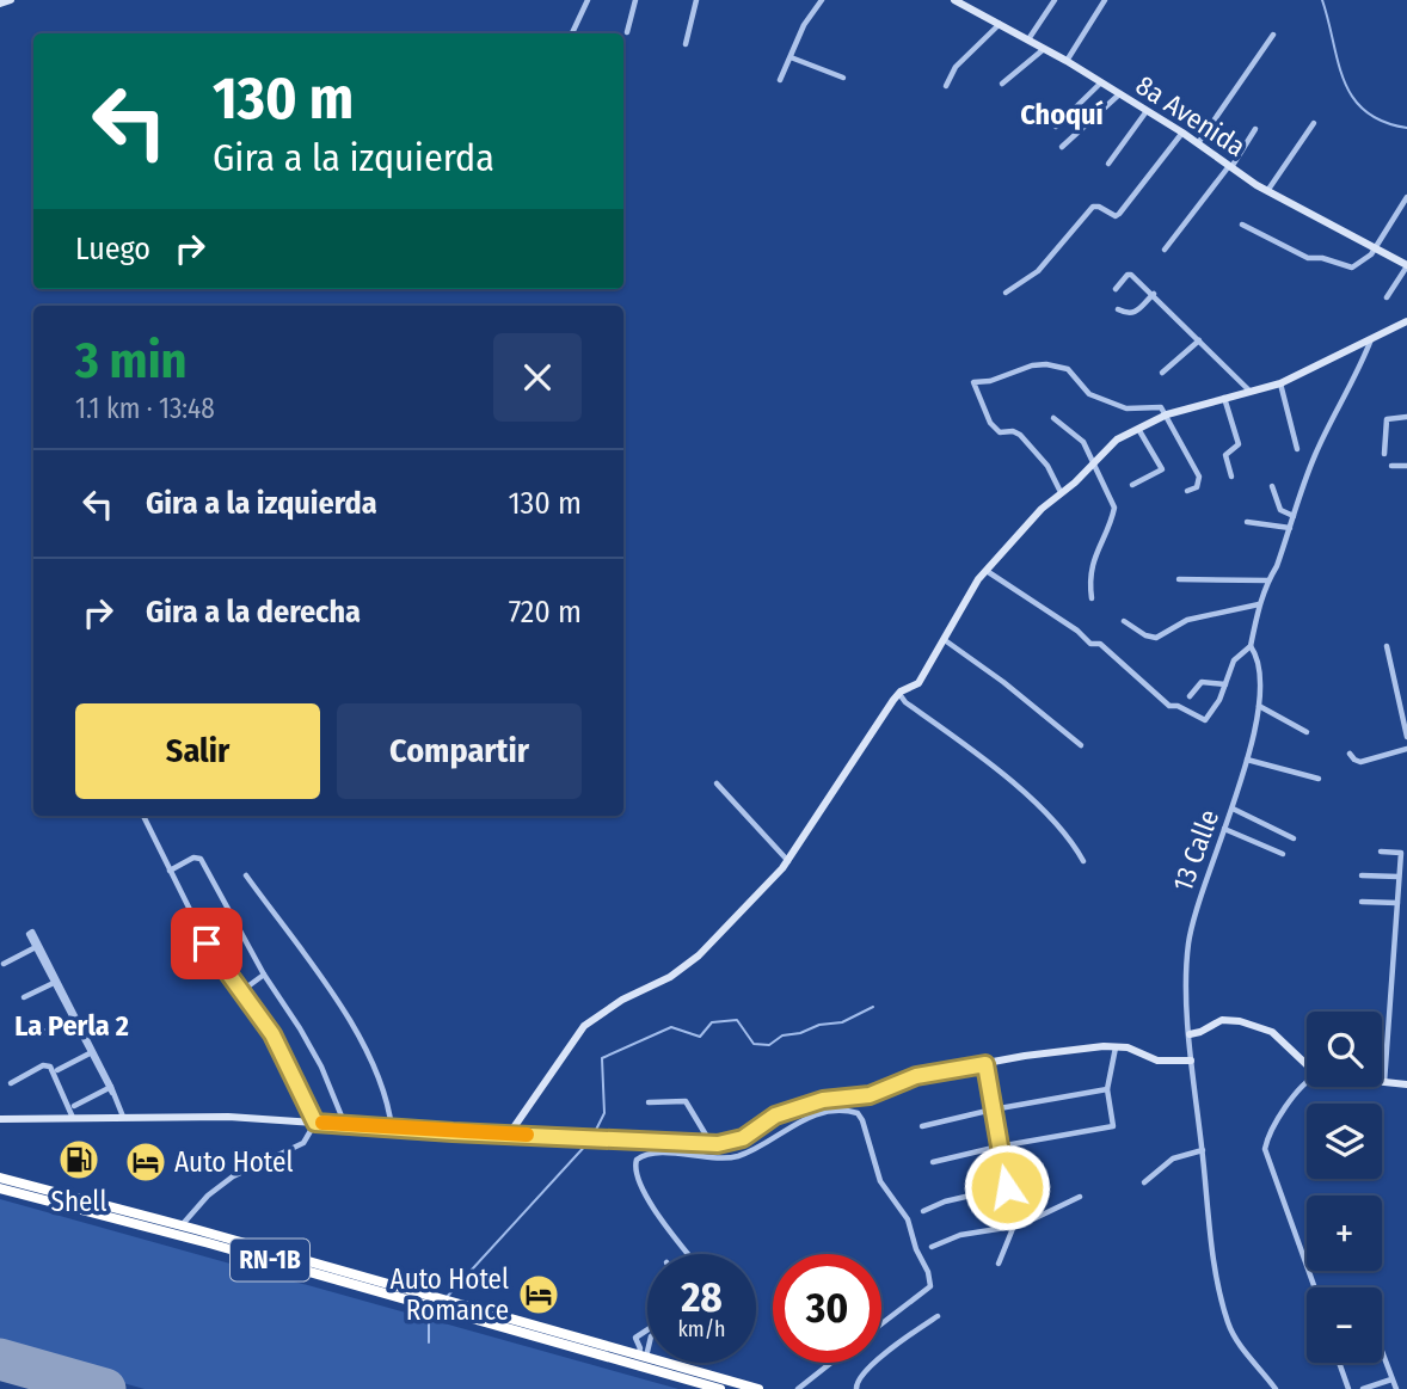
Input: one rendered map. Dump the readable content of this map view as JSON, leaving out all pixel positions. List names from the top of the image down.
{
  "streets": {
    "highway": ["RN-1B"],
    "street": ["8a Avenida", "13 Calle"]
  },
  "districts": ["Choquí", "La Perla 2"],
  "places": {
    "fuel station": ["Shell"],
    "hotel": ["Auto Hotel", "Auto Hotel Romance"]
  },
  "page": {
    "turn": ["130 m", "Gira a la izquierda"],
    "then": "Luego",
    "heading": ["3 min", "1.1 km · 13:48"],
    "list": [
      {
        "name": "Gira a la izquierda",
        "value": "130 m"
      },
      {
        "name": "Gira a la derecha",
        "value": "720 m"
      }
    ],
    "buttons": ["Salir", "Compartir"],
    "map_buttons": ["+", "−"],
    "speed": "28 km/h",
    "limit": "30"
  }
}
